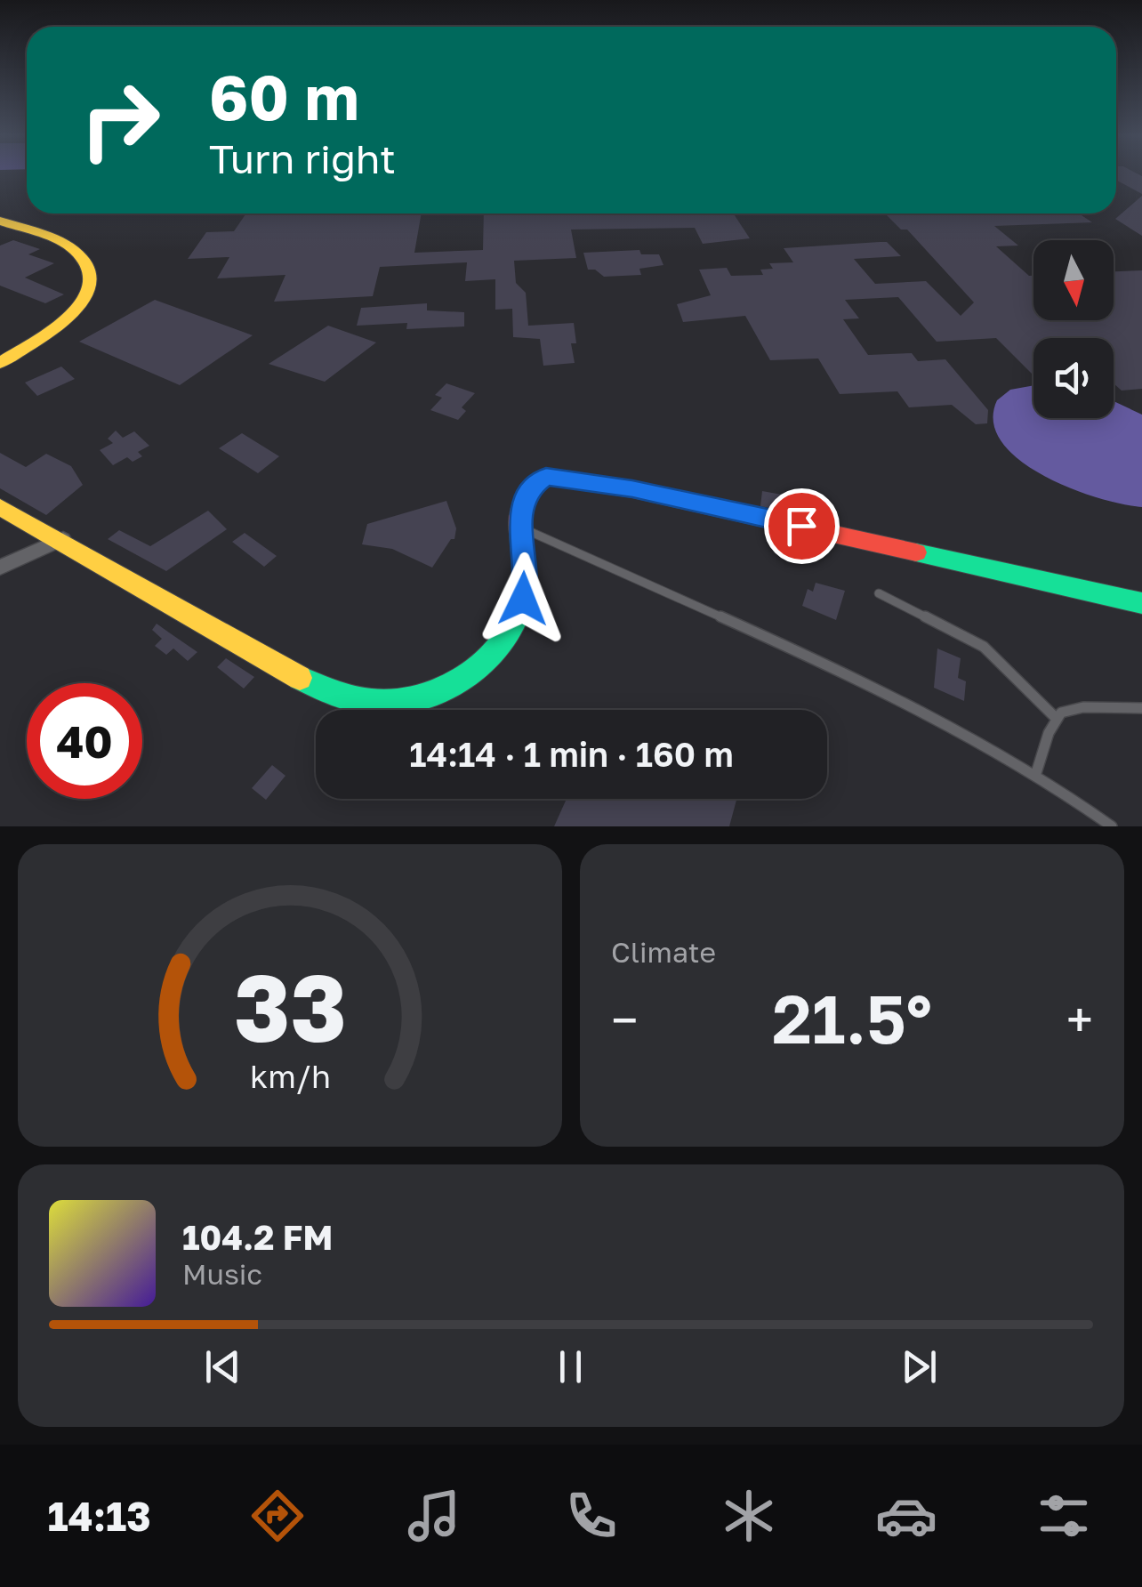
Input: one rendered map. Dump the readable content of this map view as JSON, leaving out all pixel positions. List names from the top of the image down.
{
  "north": "bottom",
  "page": {
    "turn": ["60 m", "Turn right"],
    "limit": "40",
    "trip": "14:14 · 1 min · 160 m",
    "tile": "Climate",
    "heat": ["−", "21.5°", "+"],
    "song": ["104.2 FM", "Music"],
    "tabs": "14:13",
    "gauge": ["33", "km/h"]
  }
}
